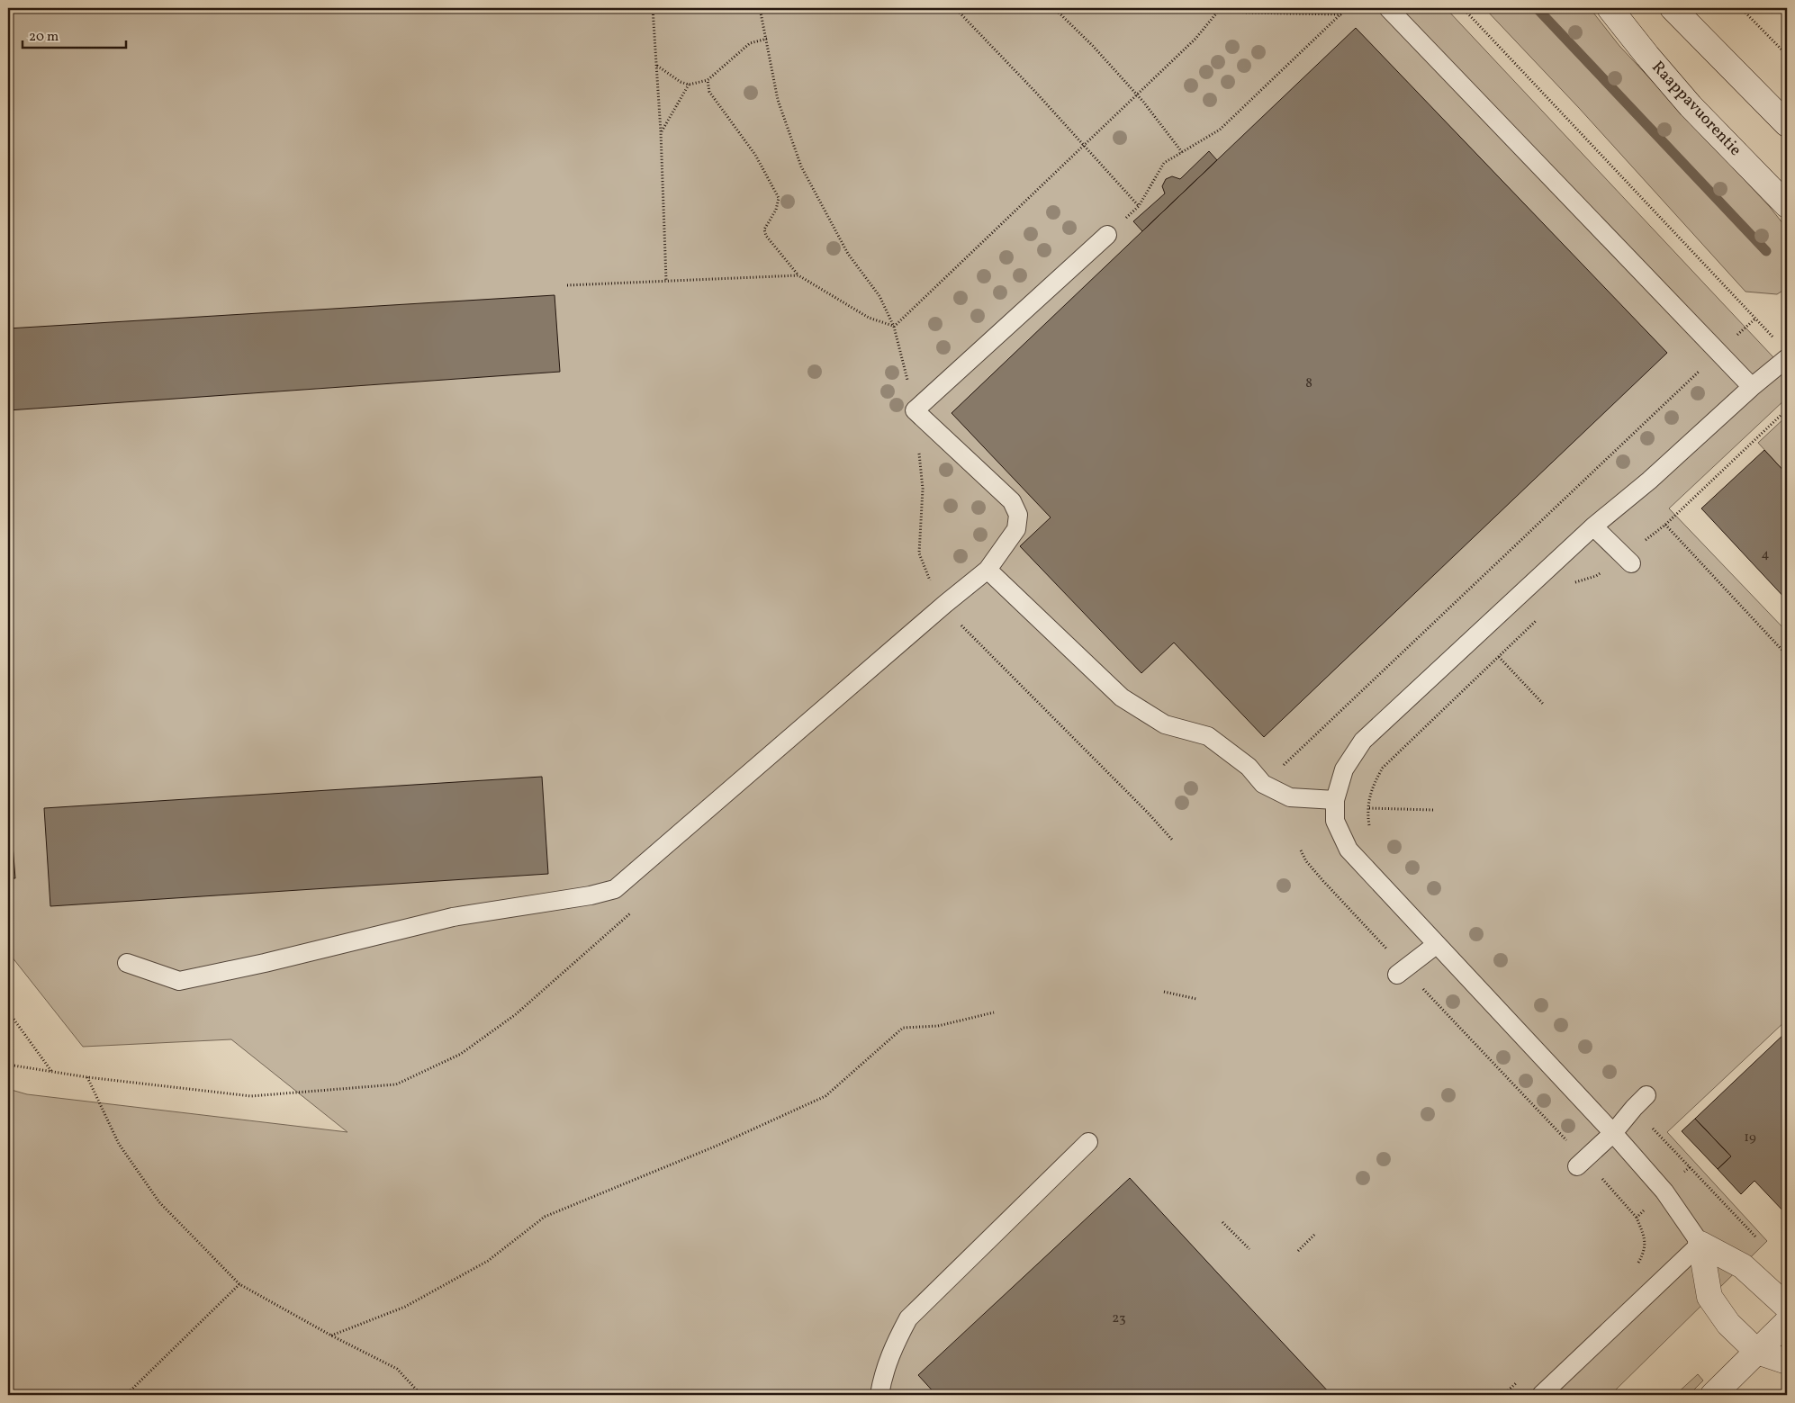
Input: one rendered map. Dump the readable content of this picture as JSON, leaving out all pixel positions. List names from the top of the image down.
{
  "streets": {
    "main road": ["Raappavuorentie"]
  },
  "house_numbers": [
    "8",
    "4",
    "19",
    "23"
  ],
  "scale_bar": "20 m"
}
